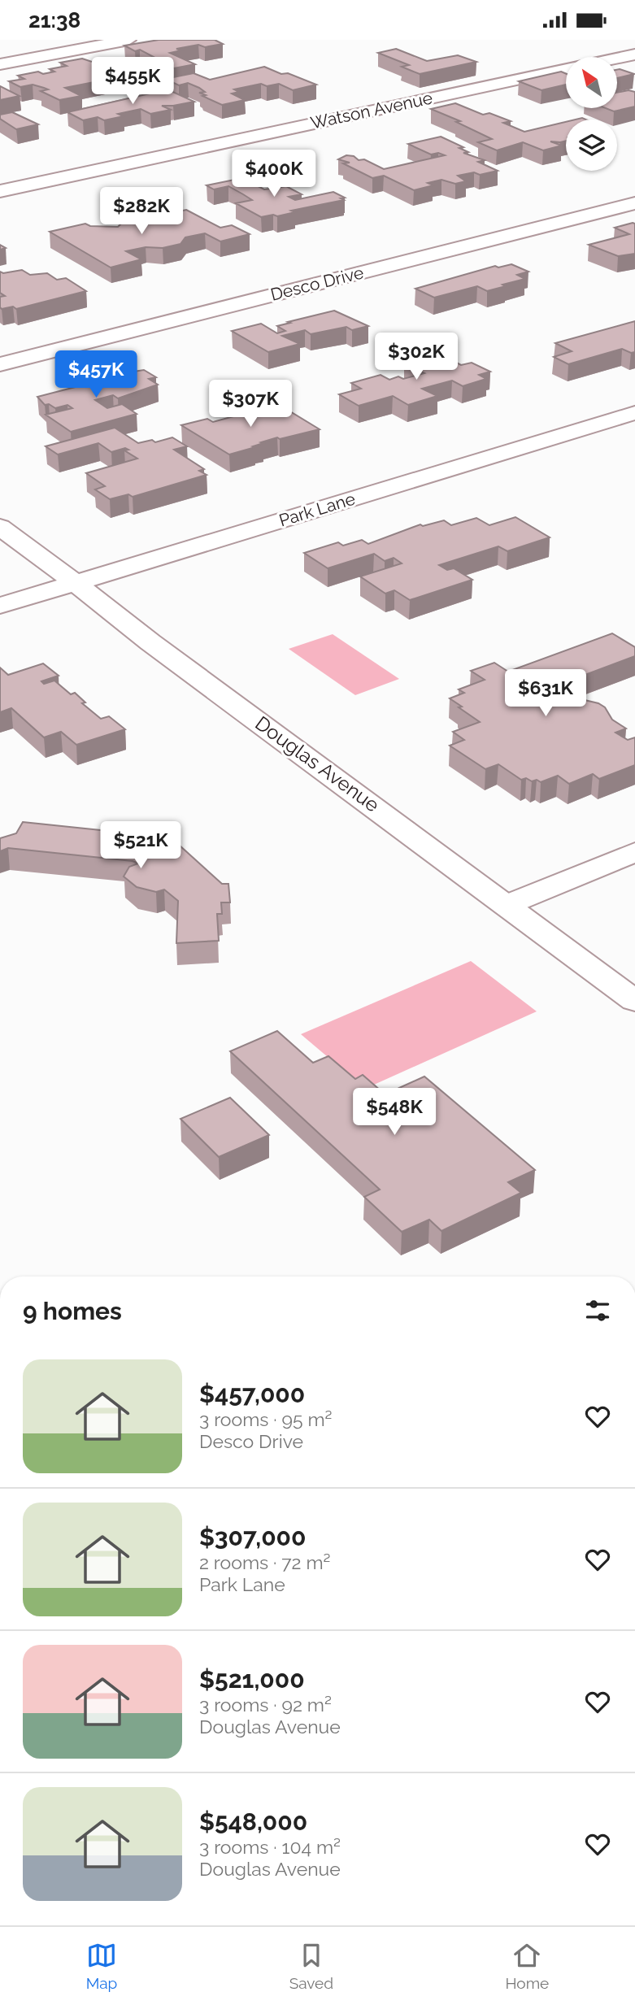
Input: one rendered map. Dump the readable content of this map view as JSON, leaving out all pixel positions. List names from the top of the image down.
{
  "streets": {
    "street": [
      "Watson Avenue",
      "Desco Drive",
      "Park Lane",
      "Douglas Avenue"
    ]
  },
  "crossings": [
    ["Park Lane", "Douglas Avenue"]
  ],
  "north": "top left",
  "page": {
    "status": "21:38",
    "price": [
      "$455K",
      "$400K",
      "$282K",
      "$302K",
      "$457K",
      "$307K",
      "$631K",
      "$521K",
      "$548K"
    ],
    "heading": "9 homes",
    "list": [
      {
        "name": "$457,000",
        "note": "3 rooms · 95 m² · Desco Drive"
      },
      {
        "name": "$307,000",
        "note": "2 rooms · 72 m² · Park Lane"
      },
      {
        "name": "$521,000",
        "note": "3 rooms · 92 m² · Douglas Avenue"
      },
      {
        "name": "$548,000",
        "note": "3 rooms · 104 m² · Douglas Avenue"
      }
    ],
    "tabs": ["Map", "Saved", "Home"]
  }
}
